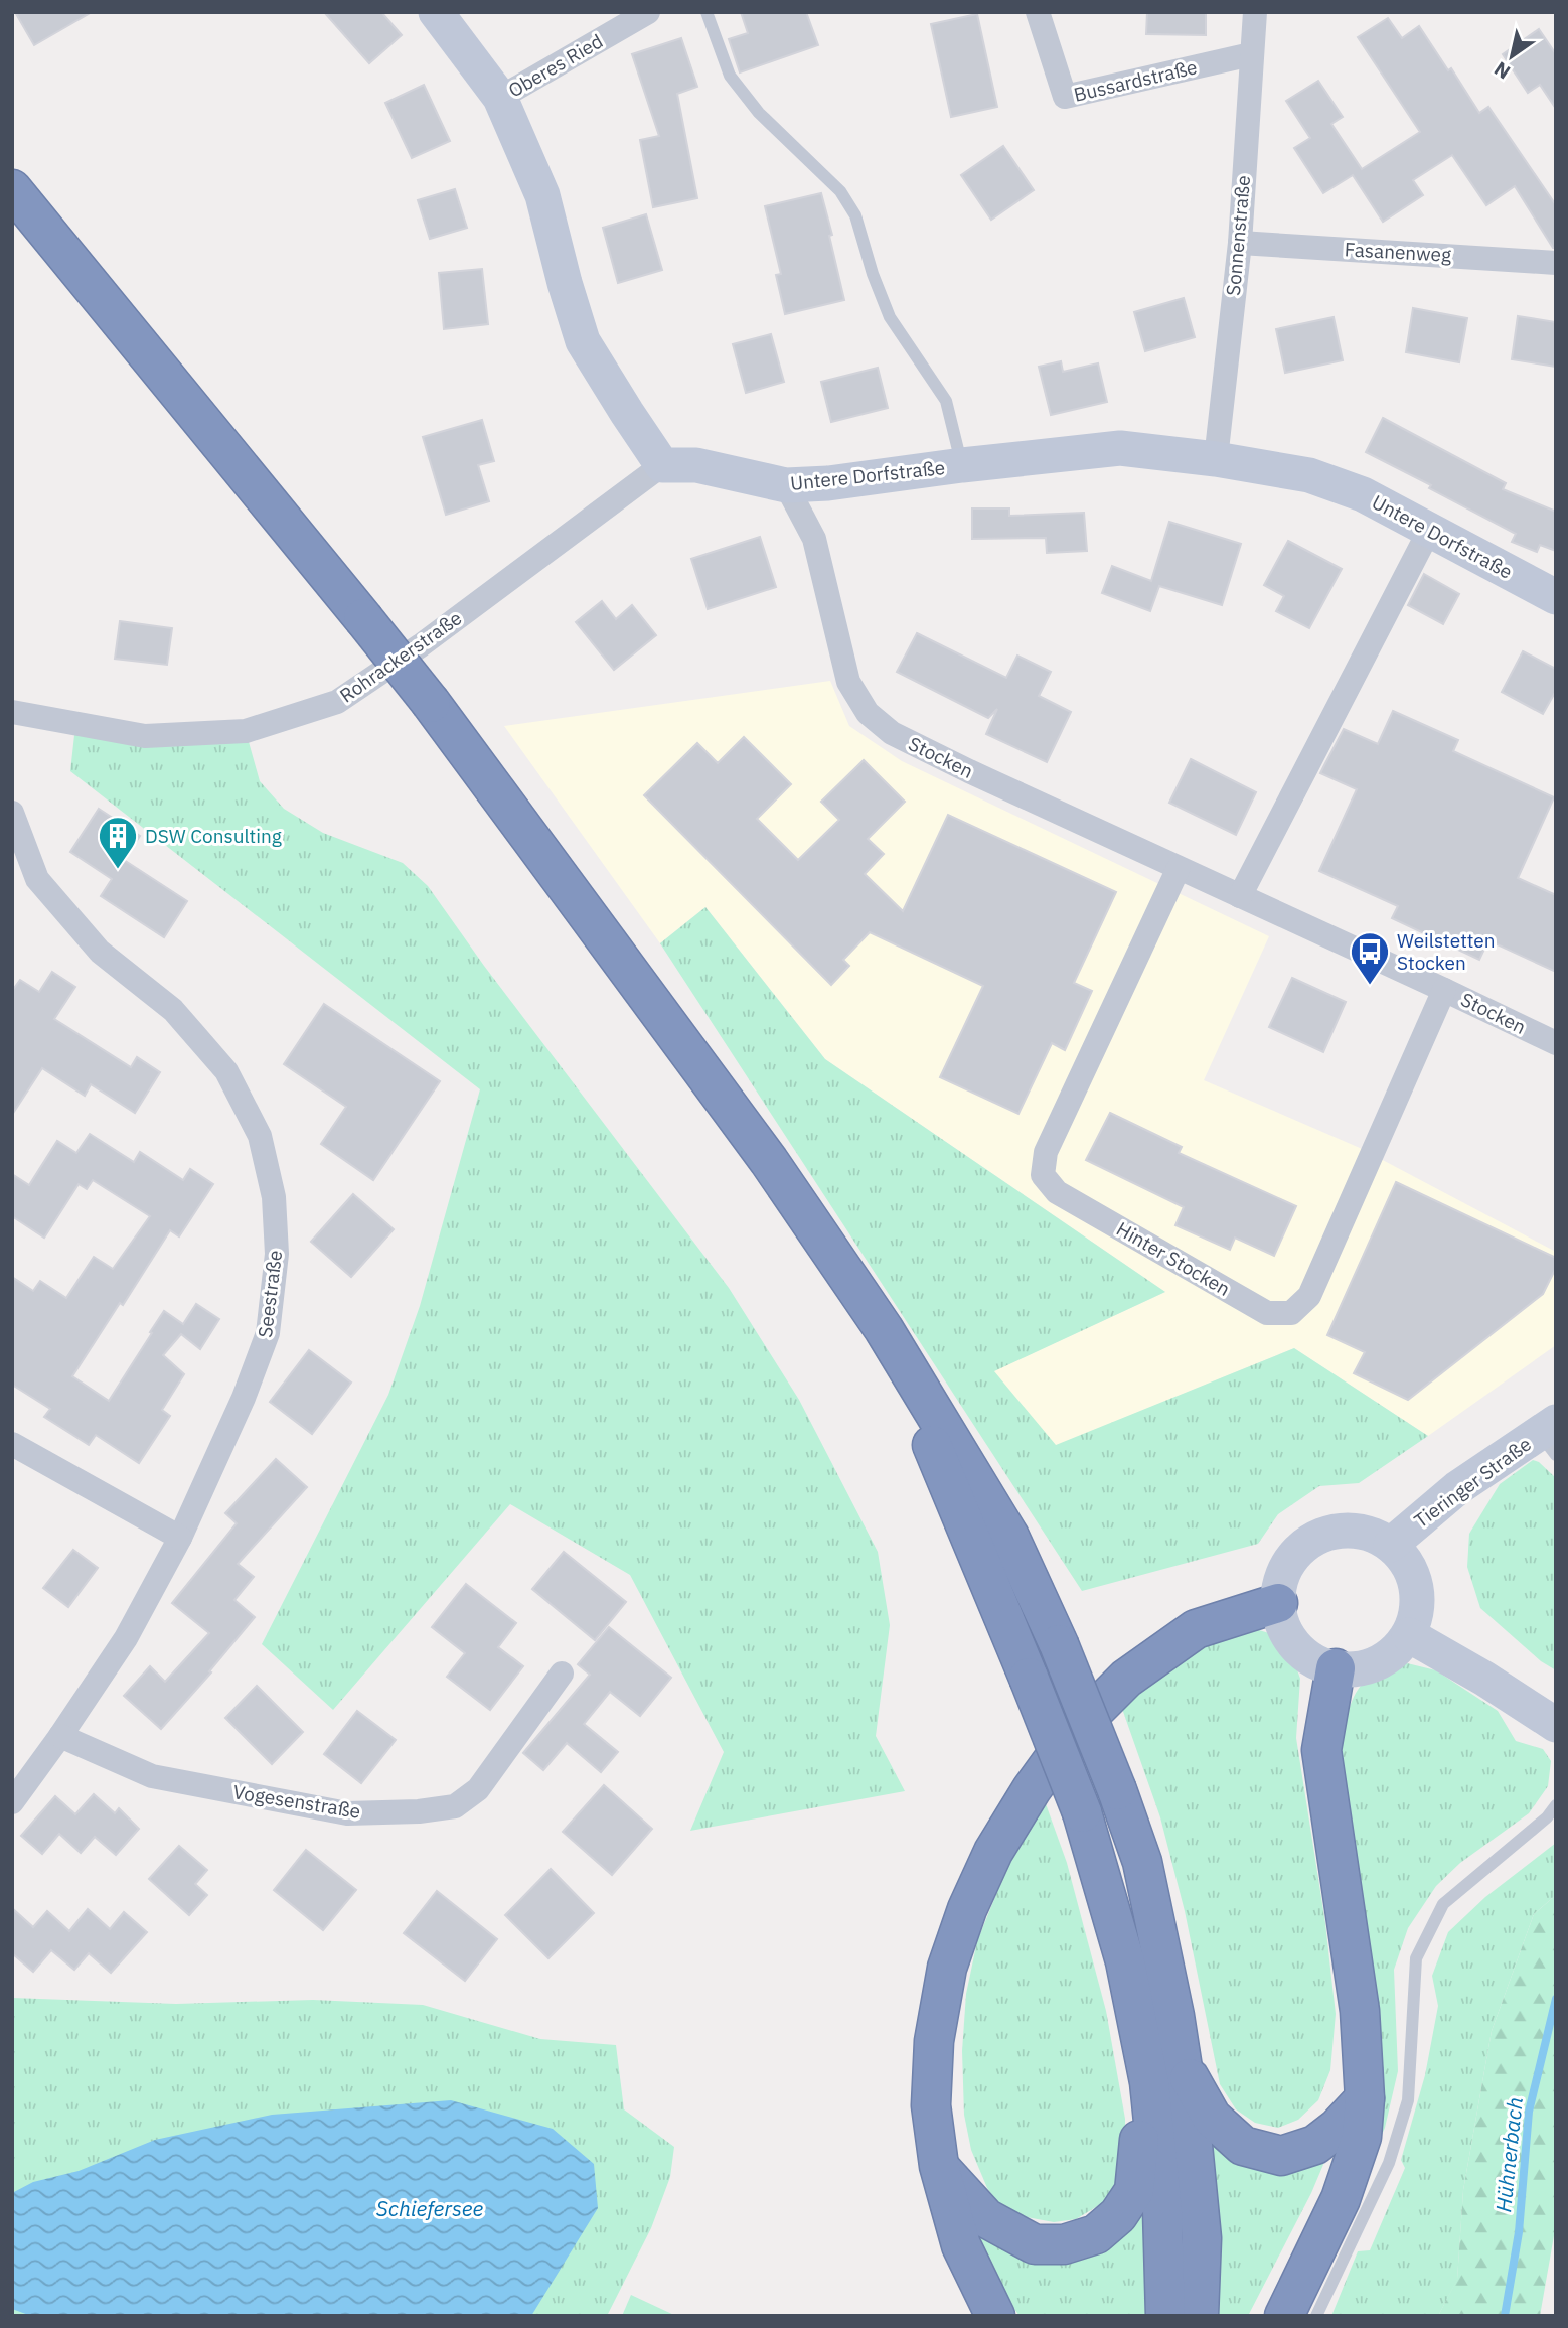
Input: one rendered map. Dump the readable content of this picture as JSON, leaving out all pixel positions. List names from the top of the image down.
{
  "streets": {
    "street": [
      "Oberes Ried",
      "Bussardstraße",
      "Sonnenstraße",
      "Fasanenweg",
      "Untere Dorfstraße",
      "Rohrackerstraße",
      "Stocken",
      "Hinter Stocken",
      "Seestraße",
      "Tieringer Straße",
      "Vogesenstraße"
    ]
  },
  "crossings": [
    ["Bussardstraße", "Sonnenstraße"],
    ["Sonnenstraße", "Fasanenweg"],
    ["Sonnenstraße", "Untere Dorfstraße"],
    ["Untere Dorfstraße", "Rohrackerstraße"],
    ["Untere Dorfstraße", "Stocken"],
    ["Stocken", "Hinter Stocken"],
    ["Seestraße", "Vogesenstraße"]
  ],
  "water": ["Hühnerbach", "Schiefersee"],
  "places": {
    "building": ["DSW Consulting"],
    "bus stop": ["Weilstetten Stocken"]
  },
  "north": "bottom left"
}
